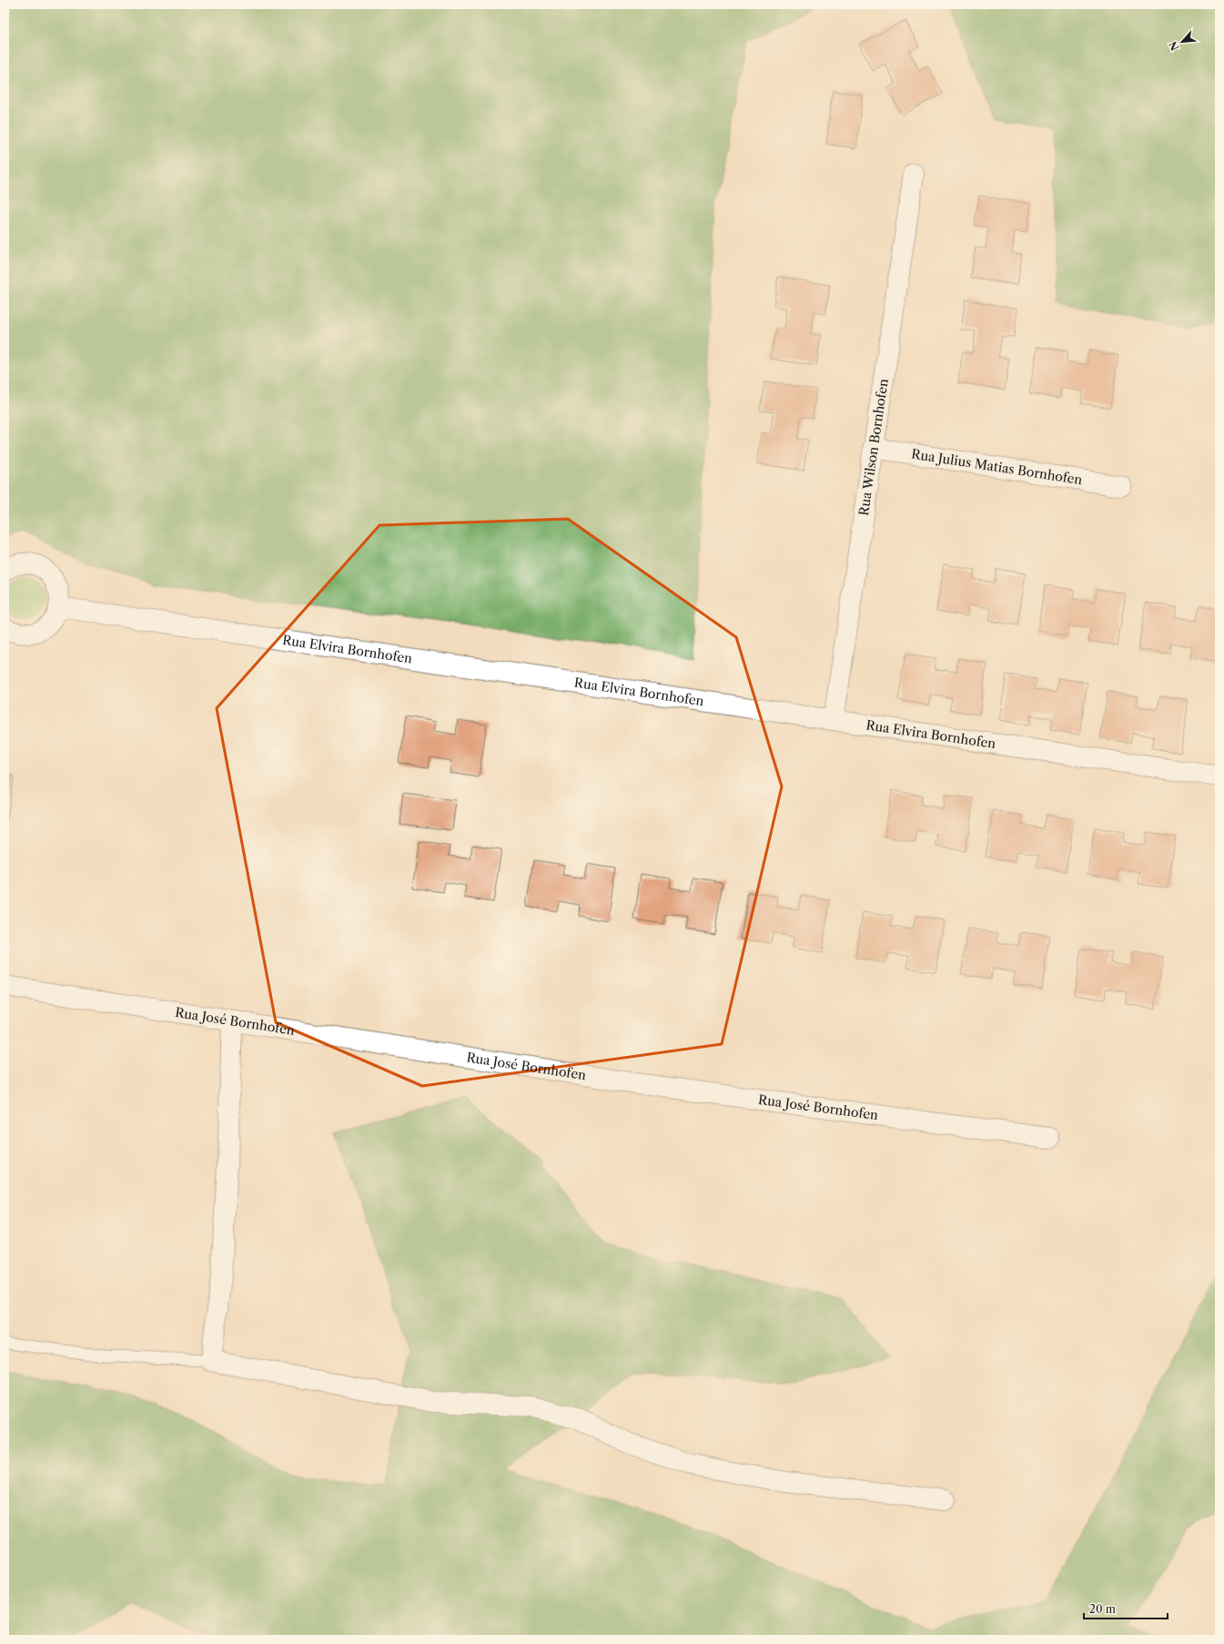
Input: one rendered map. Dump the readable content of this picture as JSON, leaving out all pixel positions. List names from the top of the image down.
{
  "streets": {
    "street": [
      "Rua Wilson Bornhofen",
      "Rua Julius Matias Bornhofen",
      "Rua Elvira Bornhofen",
      "Rua José Bornhofen"
    ]
  },
  "crossings": [
    ["Rua Wilson Bornhofen", "Rua Julius Matias Bornhofen"],
    ["Rua Wilson Bornhofen", "Rua Elvira Bornhofen"]
  ],
  "scale_bar": "20 m",
  "north": "bottom left"
}
